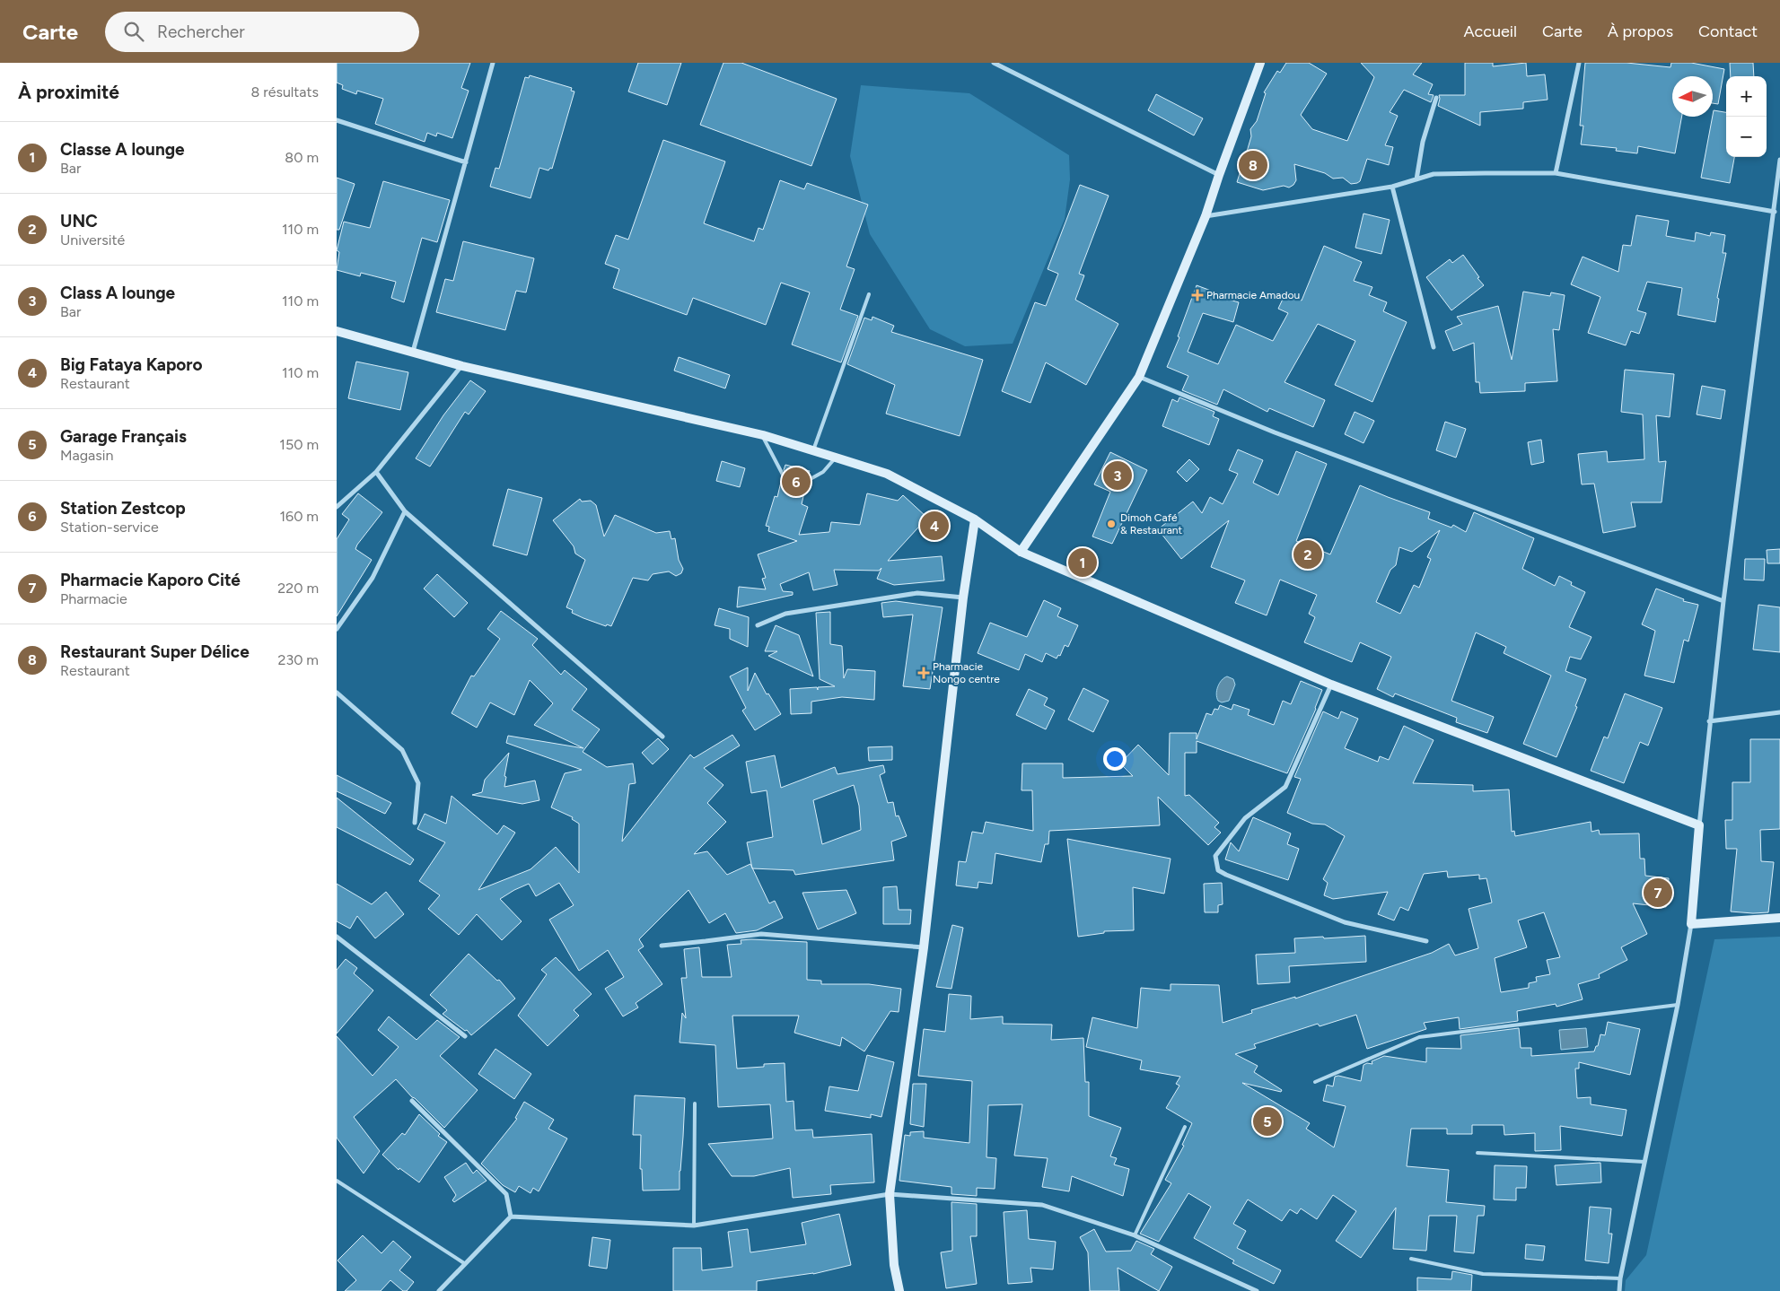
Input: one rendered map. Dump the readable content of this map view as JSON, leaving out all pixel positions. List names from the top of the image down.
{
  "places": {
    "health": ["Pharmacie Amadou", "Pharmacie Nongo centre"],
    "other": ["Dimoh Café & Restaurant"]
  },
  "north": "left",
  "page": {
    "header": "Carte",
    "search": "Rechercher",
    "nav": [
      "Accueil",
      "Carte",
      "À propos",
      "Contact"
    ],
    "heading": ["À proximité", "8 résultats"],
    "map_buttons": ["+", "−"],
    "list": [
      {
        "mark": "1",
        "name": "Classe A lounge",
        "note": "Bar",
        "value": "80 m"
      },
      {
        "mark": "2",
        "name": "UNC",
        "note": "Université",
        "value": "110 m"
      },
      {
        "mark": "3",
        "name": "Class A lounge",
        "note": "Bar",
        "value": "110 m"
      },
      {
        "mark": "4",
        "name": "Big Fataya Kaporo",
        "note": "Restaurant",
        "value": "110 m"
      },
      {
        "mark": "5",
        "name": "Garage Français",
        "note": "Magasin",
        "value": "150 m"
      },
      {
        "mark": "6",
        "name": "Station Zestcop",
        "note": "Station-service",
        "value": "160 m"
      },
      {
        "mark": "7",
        "name": "Pharmacie Kaporo Cité",
        "note": "Pharmacie",
        "value": "220 m"
      },
      {
        "mark": "8",
        "name": "Restaurant Super Délice",
        "note": "Restaurant",
        "value": "230 m"
      }
    ],
    "pins": [
      "8",
      "3",
      "6",
      "4",
      "2",
      "1",
      "7",
      "5"
    ]
  }
}
